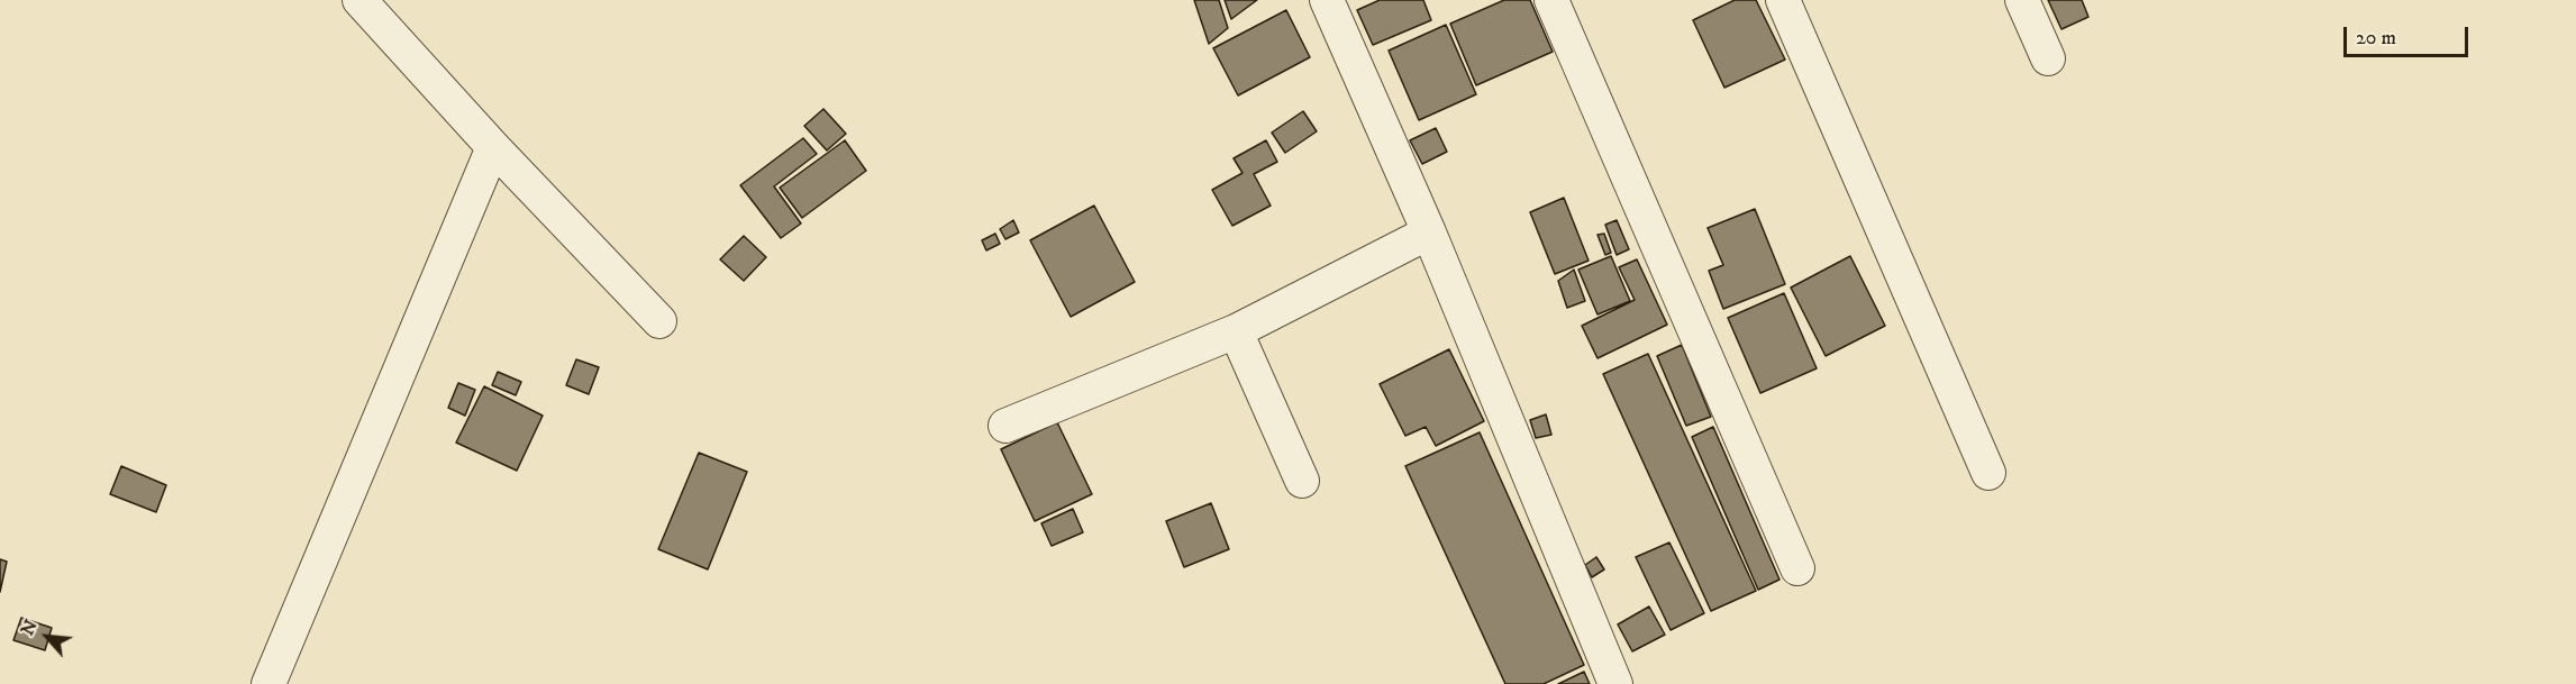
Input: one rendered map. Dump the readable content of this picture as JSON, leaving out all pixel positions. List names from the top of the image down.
{
  "scale_bar": "20 m",
  "north": "top left"
}
